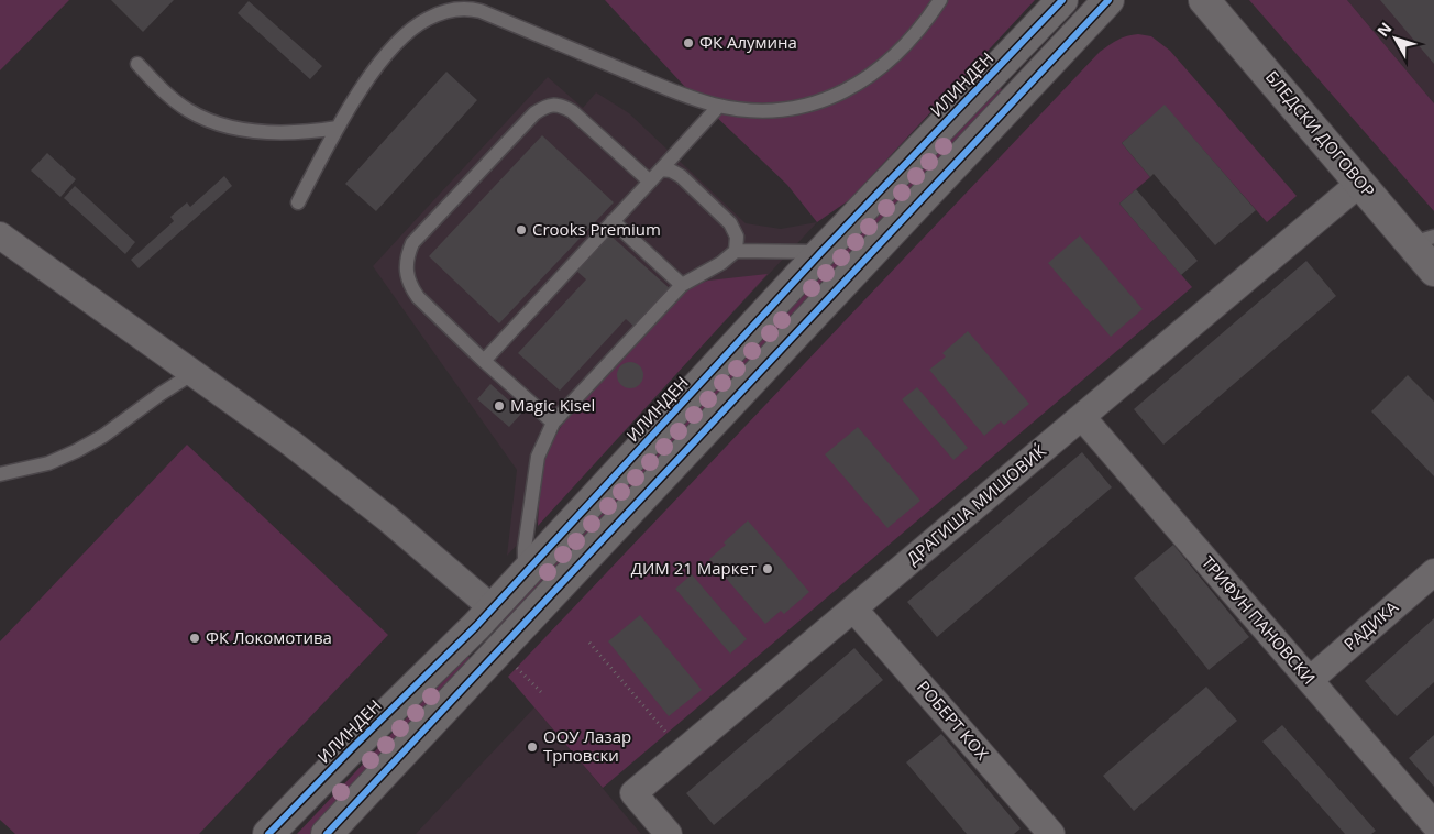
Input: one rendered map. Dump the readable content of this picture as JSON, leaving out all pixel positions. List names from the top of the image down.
{
  "streets": {
    "street": [
      "ИЛИНДЕН",
      "БЛЕДСКИ ДОГОВОР",
      "ДРАГИША МИШОВИЌ",
      "ТРИФУН ПАНОВСКИ",
      "РАДИКА",
      "РОБЕРТ КОХ"
    ]
  },
  "crossings": [
    ["БЛЕДСКИ ДОГОВОР", "ДРАГИША МИШОВИЌ"],
    ["ДРАГИША МИШОВИЌ", "ТРИФУН ПАНОВСКИ"],
    ["ДРАГИША МИШОВИЌ", "РОБЕРТ КОХ"],
    ["ТРИФУН ПАНОВСКИ", "РАДИКА"]
  ],
  "places": [
    "ФК Алумина",
    "Crooks Premium",
    "Magic Kisel",
    "ДИМ 21 Маркет",
    "ФК Локомотива",
    "ООУ Лазар Трповски"
  ],
  "north": "top left"
}
